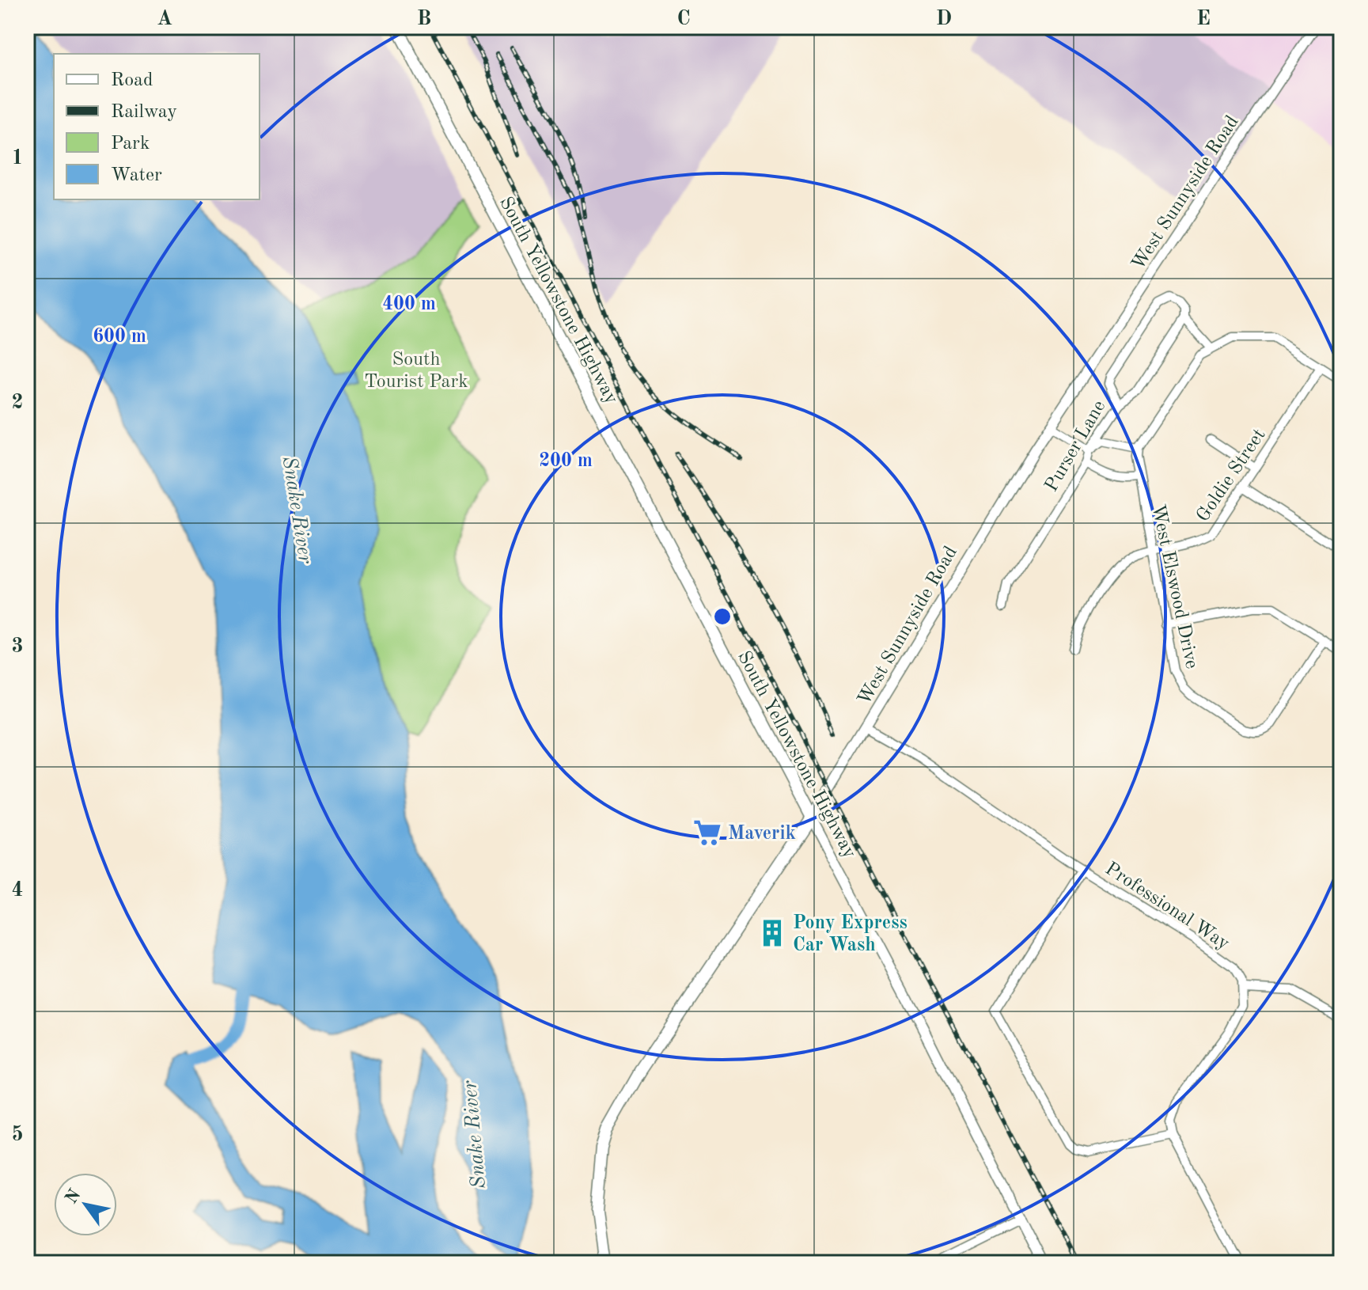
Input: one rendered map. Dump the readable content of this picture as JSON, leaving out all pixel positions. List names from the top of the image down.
{
  "streets": {
    "highway": ["West Sunnyside Road", "South Yellowstone Highway"],
    "street": [
      "Purser Lane",
      "Goldie Street",
      "West Elswood Drive",
      "Professional Way"
    ]
  },
  "crossings": [
    ["West Sunnyside Road", "South Yellowstone Highway"],
    ["West Sunnyside Road", "Professional Way"],
    ["Goldie Street", "West Elswood Drive"]
  ],
  "water": ["Snake River"],
  "parks": ["South Tourist Park"],
  "places": {
    "supermarket": ["Maverik"],
    "building": ["Pony Express Car Wash"]
  },
  "legend": [
    "Road",
    "Railway",
    "Park",
    "Water"
  ],
  "north": "top left",
  "grid": {
    "columns": [
      "A",
      "B",
      "C",
      "D",
      "E"
    ],
    "rows": [
      "1",
      "2",
      "3",
      "4",
      "5"
    ]
  },
  "rings": ["400 m", "600 m", "200 m"]
}
